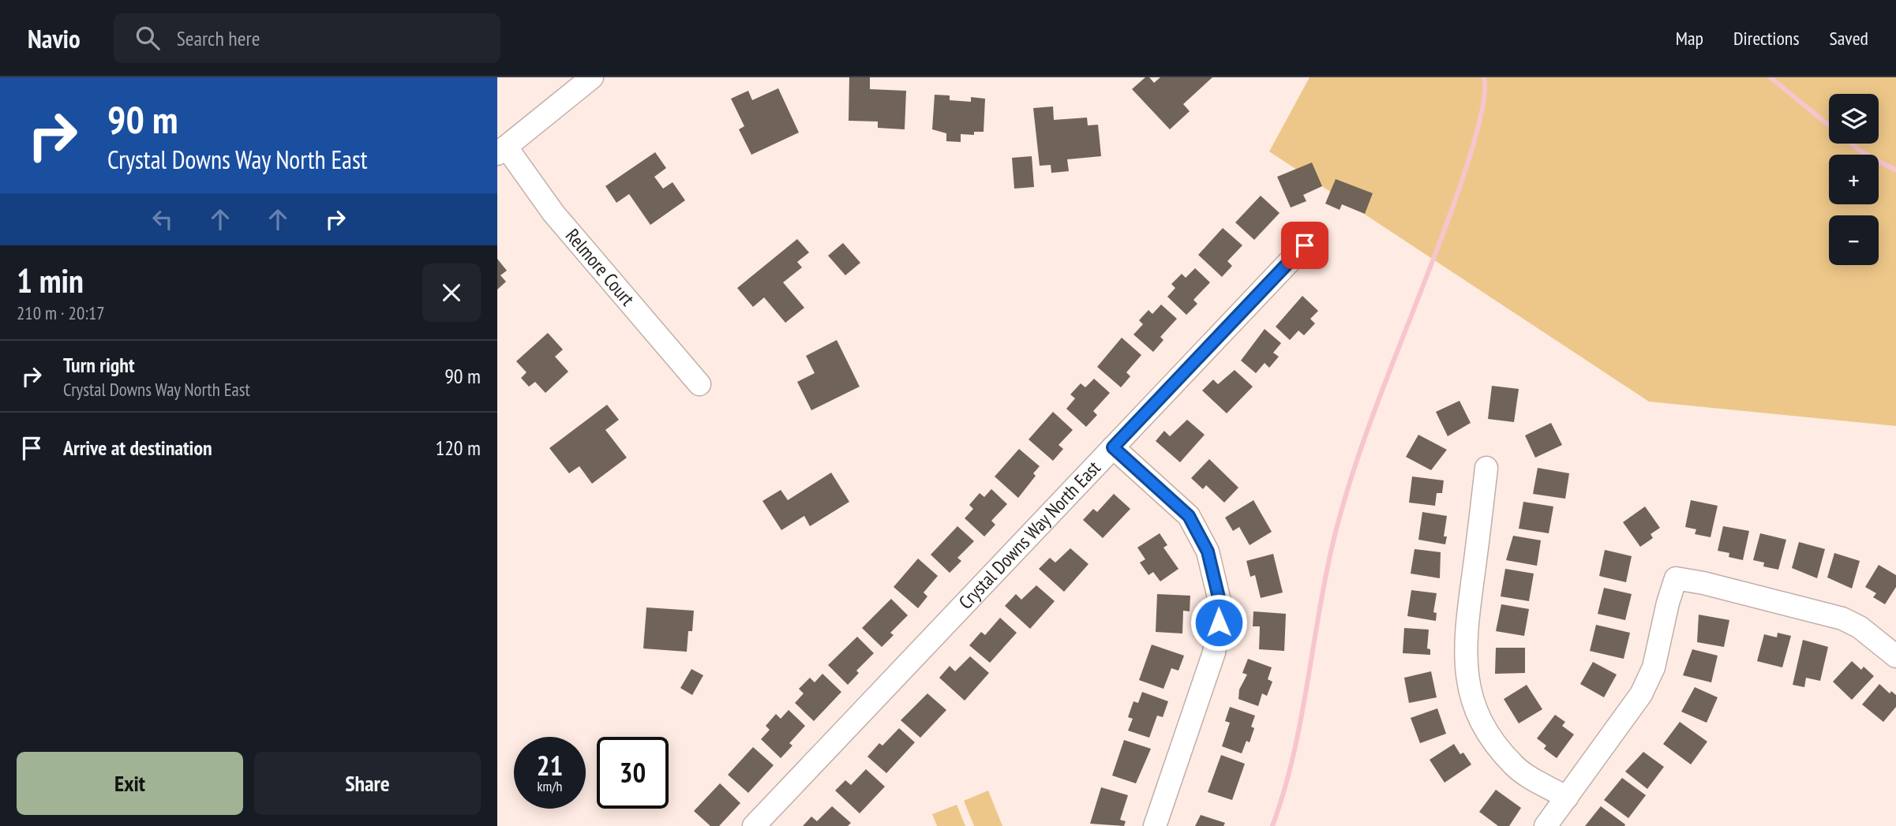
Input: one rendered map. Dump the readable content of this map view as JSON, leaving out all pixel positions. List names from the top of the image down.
{
  "streets": {
    "street": ["Relmore Court", "Crystal Downs Way North East"]
  },
  "page": {
    "header": "Navio",
    "search": "Search here",
    "nav": ["Map", "Directions", "Saved"],
    "turn": ["90 m", "Crystal Downs Way North East"],
    "map_buttons": ["+", "−"],
    "heading": ["1 min", "210 m · 20:17"],
    "list": [
      {
        "name": "Turn right",
        "note": "Crystal Downs Way North East",
        "value": "90 m"
      },
      {
        "name": "Arrive at destination",
        "value": "120 m"
      }
    ],
    "speed": "21 km/h",
    "limit": "30",
    "buttons": ["Exit", "Share"]
  }
}
